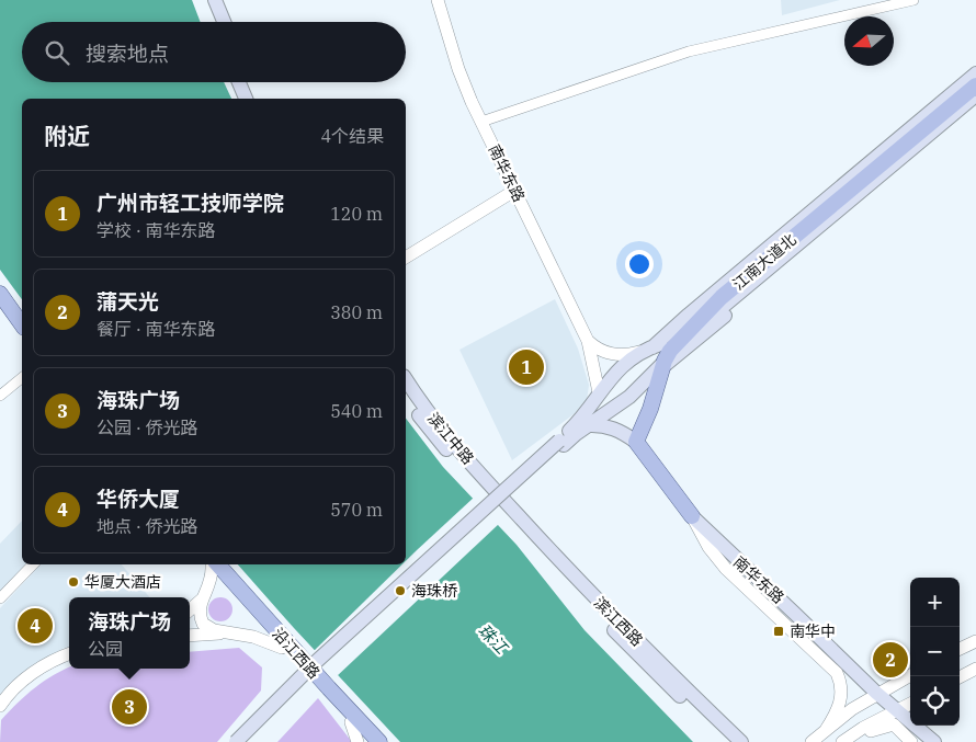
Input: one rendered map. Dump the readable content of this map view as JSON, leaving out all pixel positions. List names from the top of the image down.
{
  "streets": {
    "main road": [
      "南华东路",
      "江南大道北",
      "滨江中路",
      "滨江西路",
      "沿江西路"
    ]
  },
  "crossings": [
    ["南华东路", "江南大道北"],
    ["滨江中路", "滨江西路"]
  ],
  "water": ["珠江"],
  "places": {
    "other": ["华厦大酒店", "海珠桥"],
    "transit": ["南华中"]
  },
  "north": "left",
  "page": {
    "search": "搜索地点",
    "heading": ["附近", "4个结果"],
    "list": [
      {
        "mark": "1",
        "name": "广州市轻工技师学院",
        "note": "学校 · 南华东路",
        "value": "120 m"
      },
      {
        "mark": "2",
        "name": "蒲天光",
        "note": "餐厅 · 南华东路",
        "value": "380 m"
      },
      {
        "mark": "3",
        "name": "海珠广场",
        "note": "公园 · 侨光路",
        "value": "540 m"
      },
      {
        "mark": "4",
        "name": "华侨大厦",
        "note": "地点 · 侨光路",
        "value": "570 m"
      }
    ],
    "pins": [
      "1",
      "4",
      "2",
      "3"
    ],
    "map_buttons": ["+", "−"],
    "popup": ["海珠广场", "公园"]
  }
}
